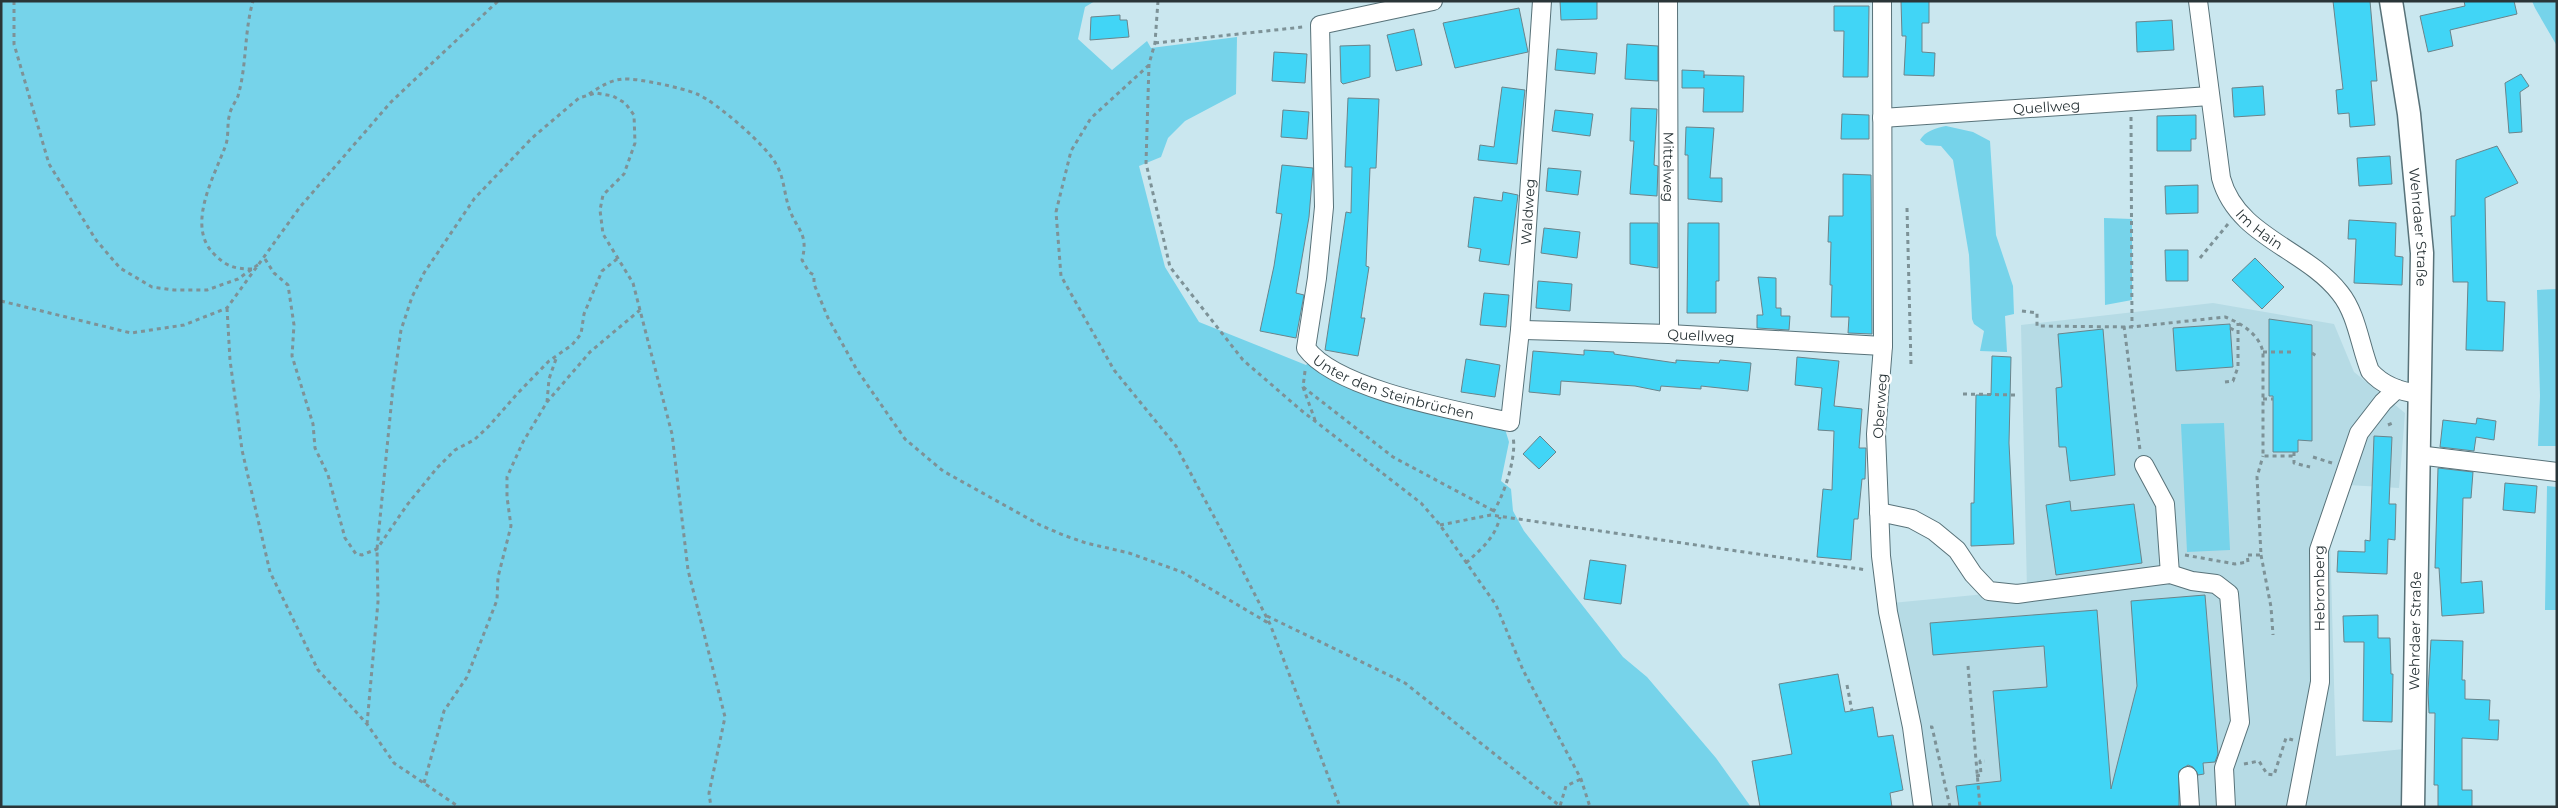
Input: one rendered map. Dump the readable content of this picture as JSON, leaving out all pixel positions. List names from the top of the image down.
{
  "streets": {
    "main road": ["Wehrdaer Straße"],
    "street": [
      "Quellweg",
      "Mittelweg",
      "Waldweg",
      "Im Hain",
      "Unter den Steinbrüchen",
      "Oberweg",
      "Hebronberg"
    ]
  },
  "crossings": [
    ["Quellweg", "Mittelweg"],
    ["Quellweg", "Waldweg"],
    ["Quellweg", "Im Hain"],
    ["Quellweg", "Oberweg"],
    ["Waldweg", "Unter den Steinbrüchen"],
    ["Wehrdaer Straße", "Im Hain"],
    ["Im Hain", "Hebronberg"]
  ]
}
